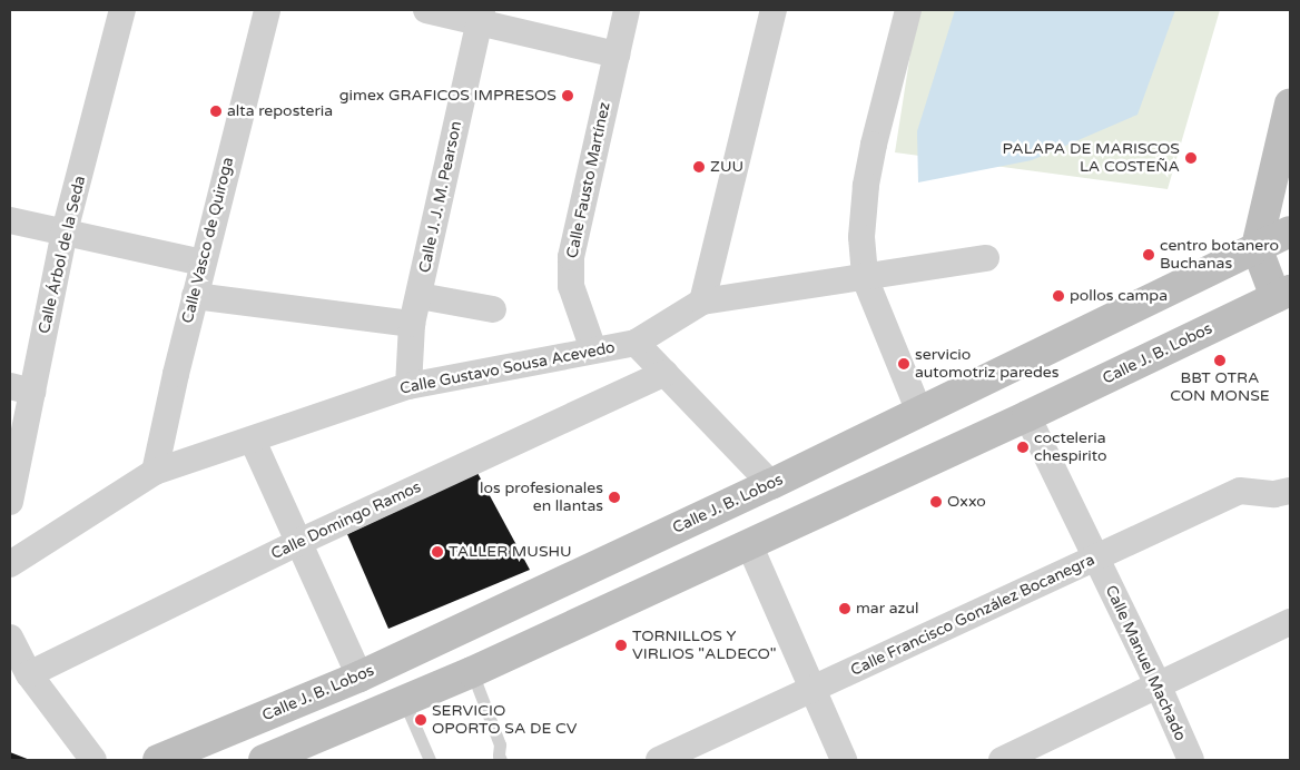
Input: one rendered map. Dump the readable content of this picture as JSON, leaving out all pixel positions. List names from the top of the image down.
{
  "streets": {
    "main road": ["Calle J. B. Lobos"],
    "street": [
      "Calle Fausto Martínez",
      "Calle J. J. M. Pearson",
      "Calle Vasco de Quiroga",
      "Calle Árbol de la Seda",
      "Calle Gustavo Sousa Acevedo",
      "Calle Domingo Ramos",
      "Calle Francisco González Bocanegra",
      "Calle Manuel Machado"
    ]
  },
  "crossings": [
    ["Calle Fausto Martínez", "Calle Gustavo Sousa Acevedo"],
    ["Calle J. J. M. Pearson", "Calle Gustavo Sousa Acevedo"],
    ["Calle Vasco de Quiroga", "Calle Gustavo Sousa Acevedo"],
    ["Calle J. B. Lobos", "Calle Manuel Machado"],
    ["Calle Francisco González Bocanegra", "Calle Manuel Machado"]
  ],
  "places": [
    "gimex GRAFICOS IMPRESOS",
    "alta reposteria",
    "PALAPA DE MARISCOS LA COSTEÑA",
    "ZUU",
    "centro botanero Buchanas",
    "pollos campa",
    "BBT OTRA CON MONSE",
    "servicio automotriz paredes",
    "cocteleria chespirito",
    "los profesionales en llantas",
    "Oxxo",
    "TALLER MUSHU",
    "mar azul",
    "TORNILLOS Y VIRLIOS \"ALDECO\"",
    "SERVICIO OPORTO SA DE CV"
  ]
}
